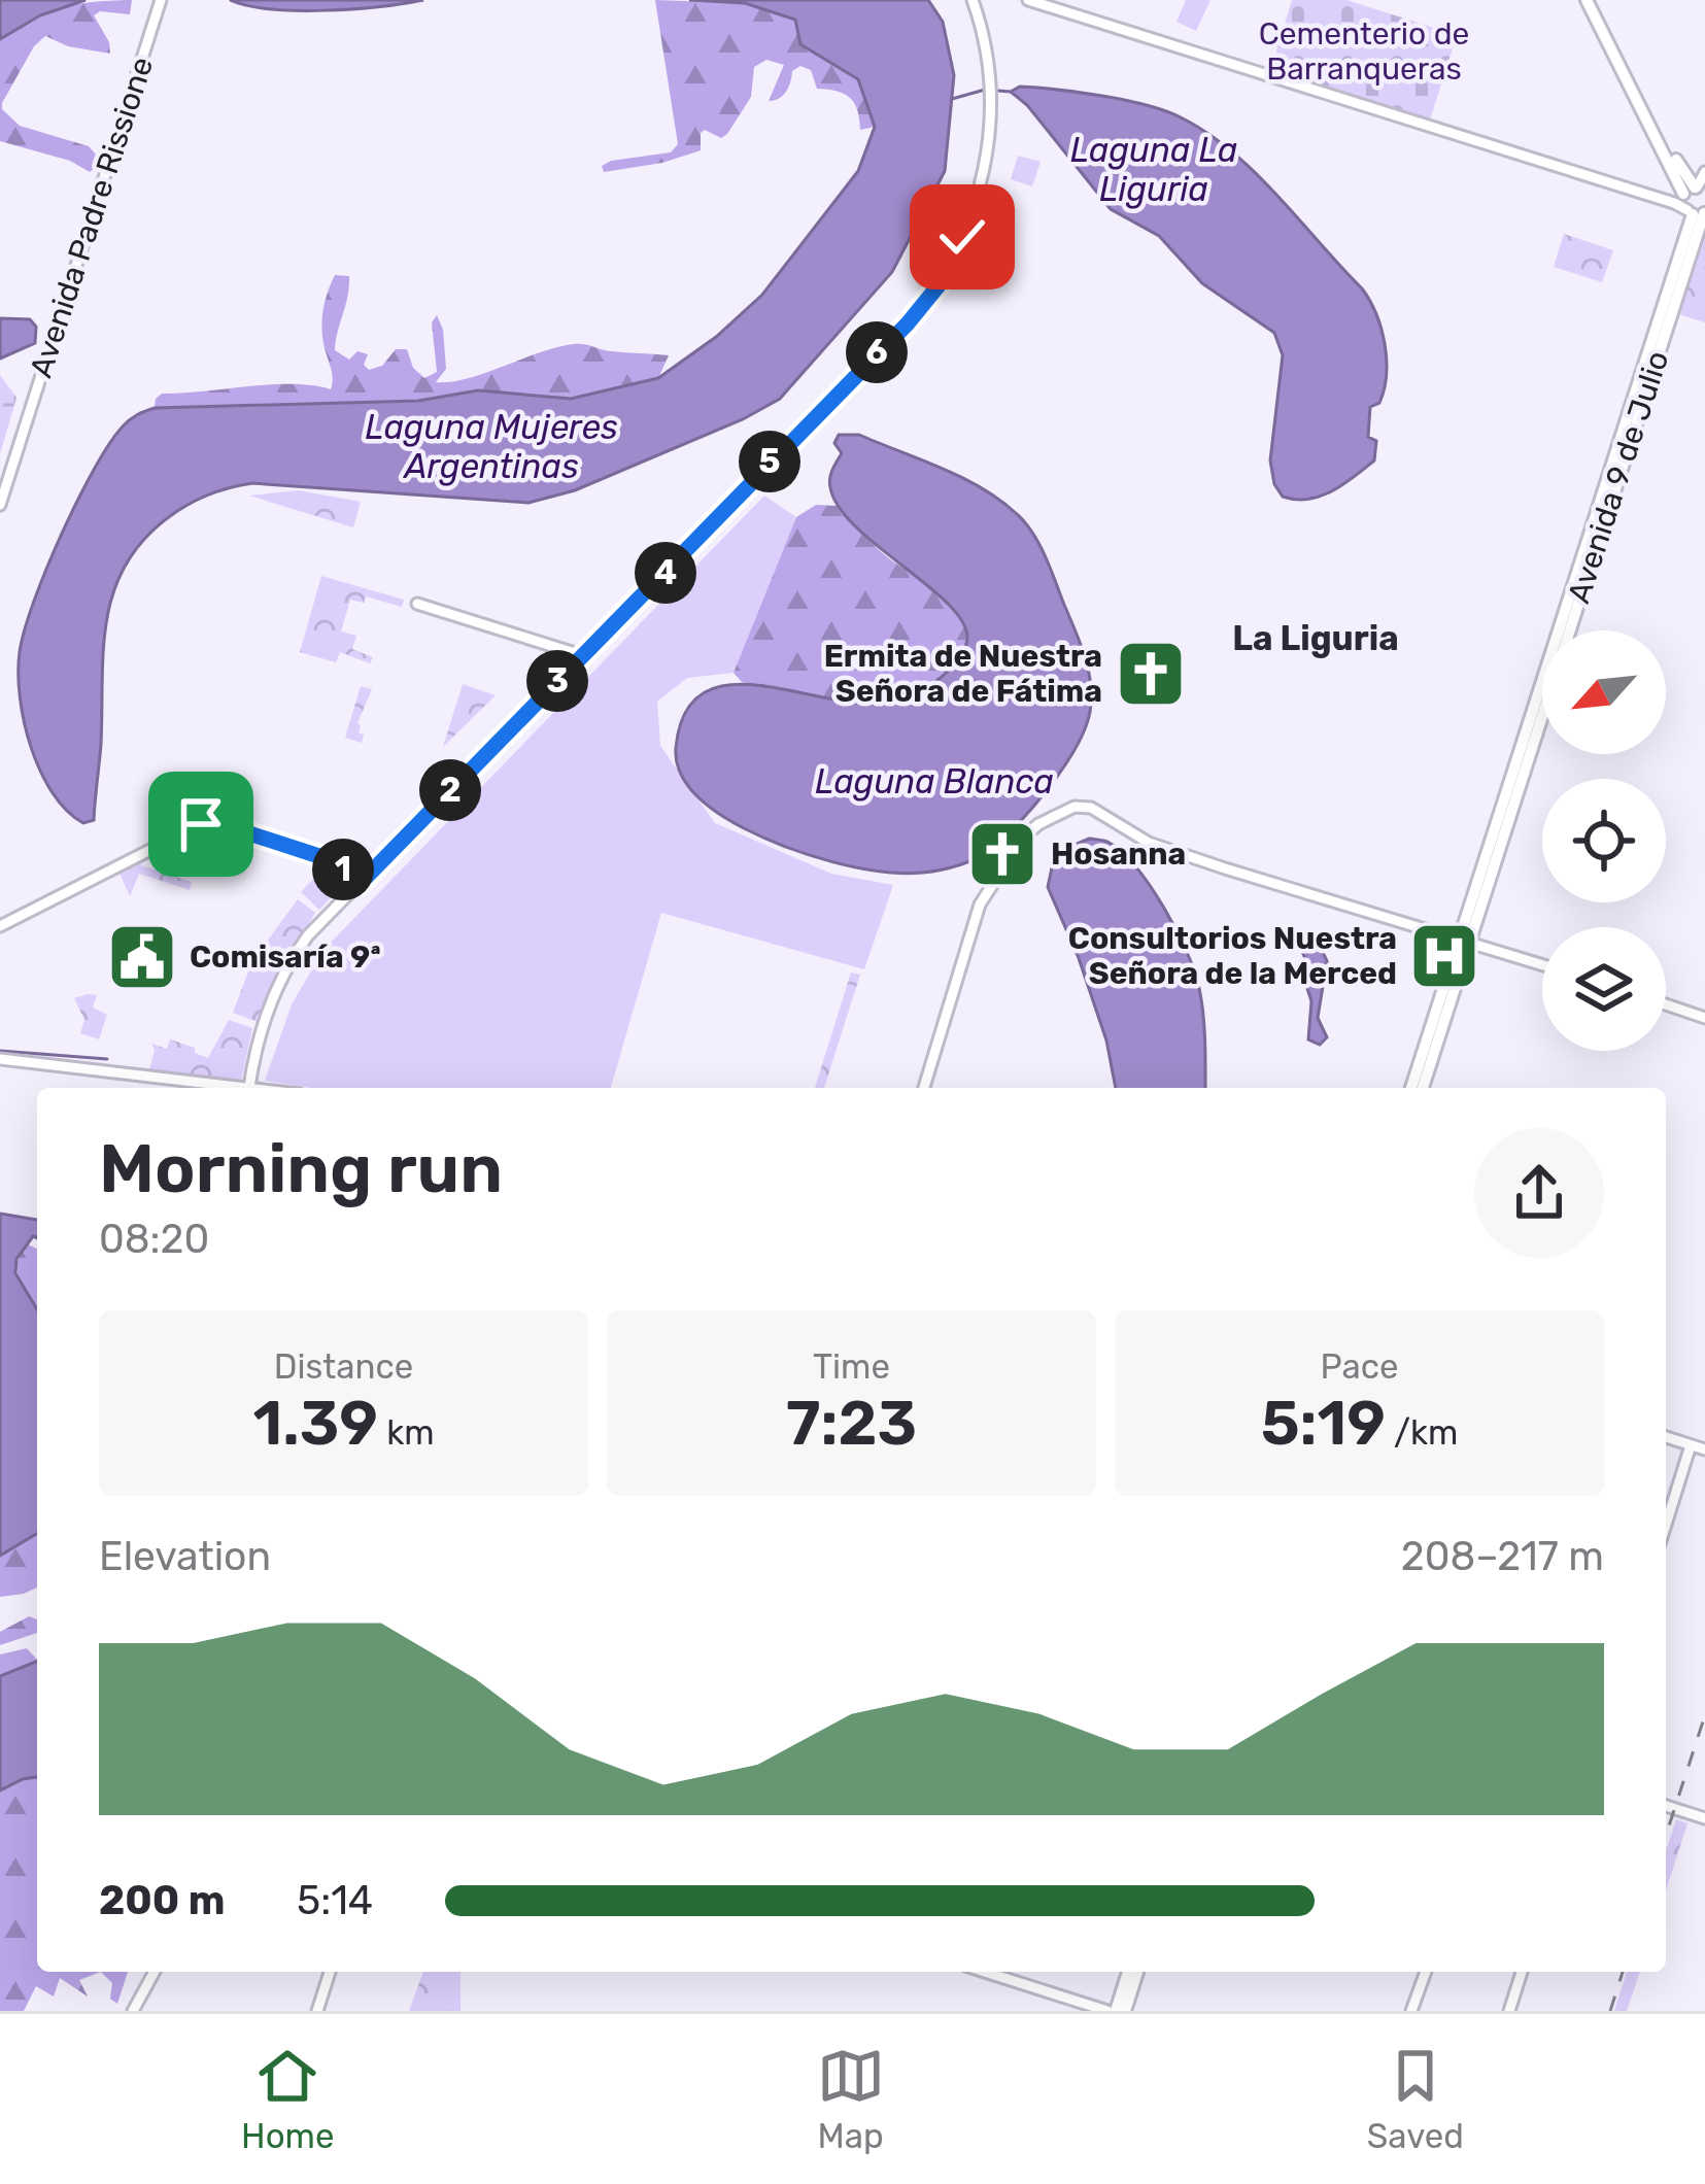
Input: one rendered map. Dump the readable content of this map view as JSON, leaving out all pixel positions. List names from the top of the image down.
{
  "streets": {
    "main road": ["Avenida 9 de Julio"],
    "street": ["Avenida Padre Rissione"]
  },
  "districts": ["La Liguria"],
  "water": ["Laguna La Liguria", "Laguna Mujeres Argentinas", "Laguna Blanca"],
  "parks": ["Cementerio de Barranqueras"],
  "places": {
    "church": ["Ermita de Nuestra Señora de Fátima", "Hosanna"],
    "hospital": ["Consultorios Nuestra Señora de la Merced"],
    "public building": ["Comisaría 9ª"]
  },
  "north": "bottom left",
  "page": {
    "pins": [
      "6",
      "5",
      "4",
      "3",
      "2",
      "1"
    ],
    "heading": ["Morning run", "08:20"],
    "stats": [
      ["Distance", "1.39 km"],
      ["Time", "7:23"],
      ["Pace", "5:19 /km"]
    ],
    "chart": ["Elevation", "208–217 m"],
    "list": [
      {
        "name": "200 m",
        "note": "5:14"
      }
    ],
    "tabs": ["Home", "Map", "Saved"]
  }
}
